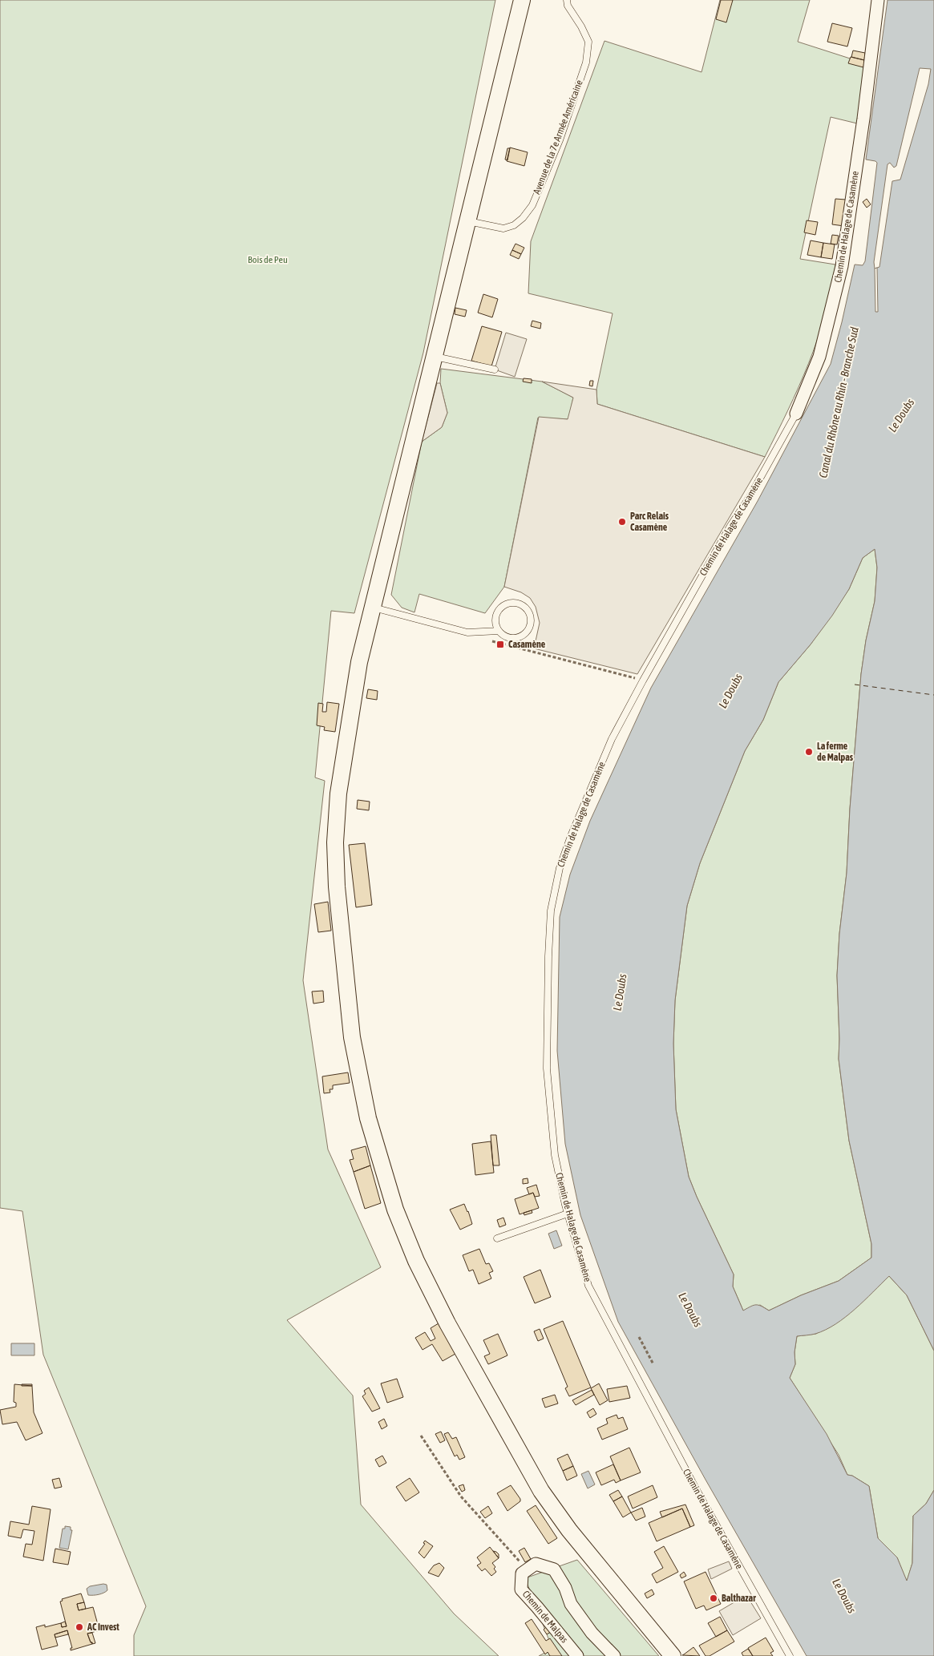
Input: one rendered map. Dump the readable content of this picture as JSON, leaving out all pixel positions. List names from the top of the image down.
{
  "streets": {
    "street": ["Chemin de Halage de Casamène", "Chemin de Malpas"],
    "lane": ["Avenue de la 7e Armée Américaine"]
  },
  "water": ["Canal du Rhône au Rhin - Branche Sud", "Le Doubs"],
  "parks": ["Bois de Peu"],
  "places": {
    "other": [
      "Parc Relais Casamène",
      "La ferme de Malpas",
      "Balthazar",
      "AC Invest"
    ],
    "transit": ["Casamène"]
  }
}
